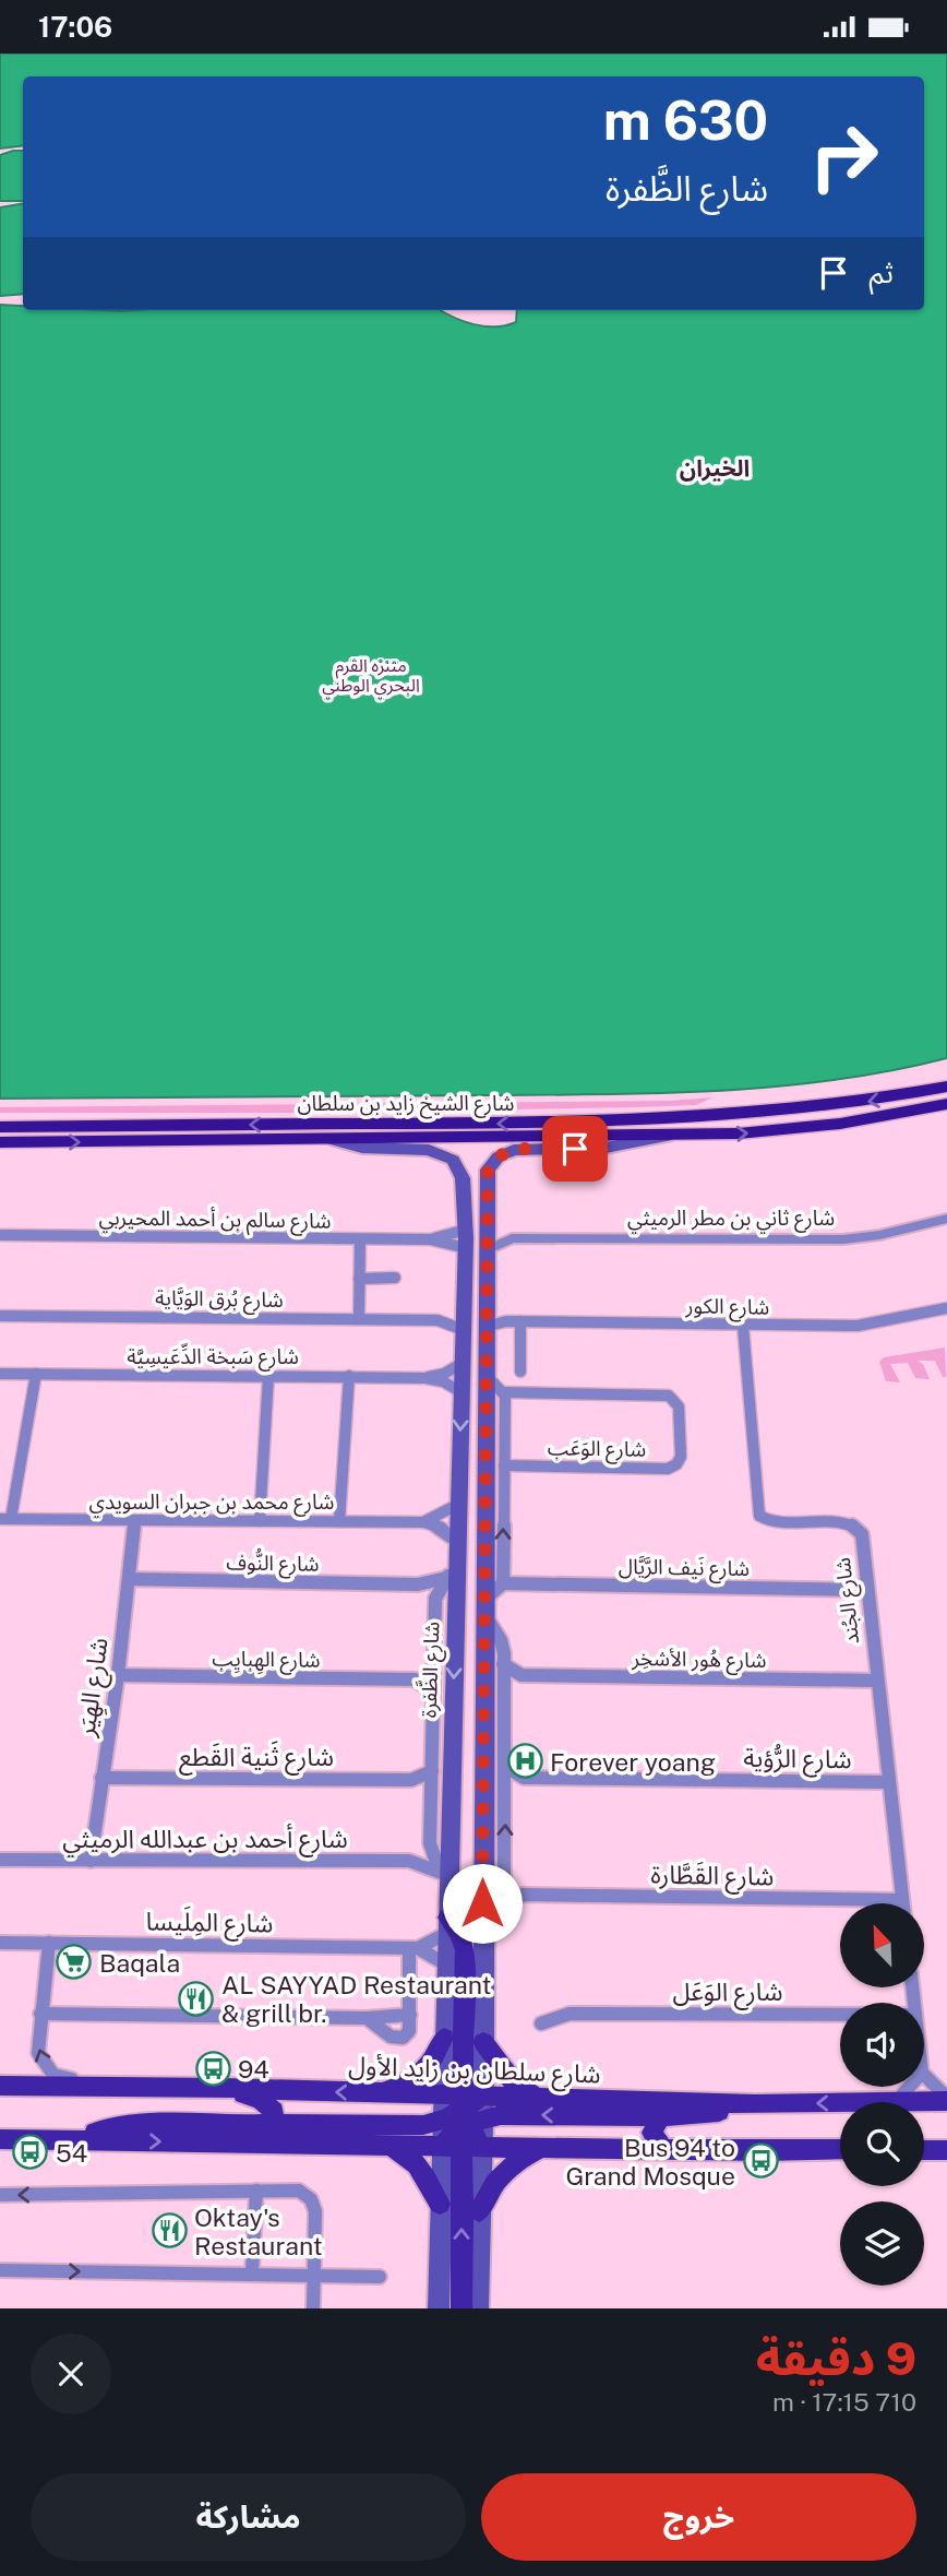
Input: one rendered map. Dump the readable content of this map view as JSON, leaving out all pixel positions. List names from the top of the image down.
{
  "streets": {
    "highway": ["شارع الشيخ زايد بن سلطان"],
    "main road": ["شارع الظَّفرة", "شارع سلطان بن زايد الأول"],
    "street": [
      "شارع ثاني بن مطر الرميثي",
      "شارع سالم بن أحمد المحيربي",
      "شارع بُرق الوَيَّاية",
      "شارع الكور",
      "شارع سَبخة الدِّعَيسِيَّة",
      "شارع الوَعَب",
      "شارع محمد بن جبران السويدي",
      "شارع النُّوف",
      "شارع نَيف الرَّيَّال",
      "شارع الجُند",
      "شارع الهِبايِب",
      "شارع هُور الأشخِر",
      "شارع الهِيَر",
      "شارع ثَنية القَطع",
      "شارع الرُّؤية",
      "شارع أحمد بن عبدالله الرميثي",
      "شارع القَطَّارة",
      "شارع المِلَيسا",
      "شارع الوَعَل"
    ]
  },
  "crossings": [
    ["شارع الشيخ زايد بن سلطان", "شارع الظَّفرة"],
    ["شارع ثاني بن مطر الرميثي", "شارع الظَّفرة"],
    ["شارع سالم بن أحمد المحيربي", "شارع الظَّفرة"],
    ["شارع بُرق الوَيَّاية", "شارع الظَّفرة"],
    ["شارع الكور", "شارع الجُند"],
    ["شارع الكور", "شارع الظَّفرة"],
    ["شارع سَبخة الدِّعَيسِيَّة", "شارع الظَّفرة"],
    ["شارع محمد بن جبران السويدي", "شارع الظَّفرة"],
    ["شارع محمد بن جبران السويدي", "شارع الهِيَر"],
    ["شارع النُّوف", "شارع الظَّفرة"],
    ["شارع النُّوف", "شارع الهِيَر"],
    ["شارع نَيف الرَّيَّال", "شارع الجُند"],
    ["شارع الجُند", "شارع هُور الأشخِر"],
    ["شارع الجُند", "شارع الرُّؤية"],
    ["شارع الجُند", "شارع القَطَّارة"],
    ["شارع الهِبايِب", "شارع الهِيَر"],
    ["شارع هُور الأشخِر", "شارع الظَّفرة"],
    ["شارع الظَّفرة", "شارع أحمد بن عبدالله الرميثي"],
    ["شارع الظَّفرة", "شارع القَطَّارة"],
    ["شارع الظَّفرة", "شارع المِلَيسا"],
    ["شارع الظَّفرة", "شارع سلطان بن زايد الأول"],
    ["شارع الهِيَر", "شارع ثَنية القَطع"],
    ["شارع الهِيَر", "شارع أحمد بن عبدالله الرميثي"]
  ],
  "districts": ["الخيران"],
  "parks": ["متنزه القرم البحري الوطني"],
  "places": {
    "hospital": ["Forever yoang"],
    "supermarket": ["Baqala"],
    "restaurant": ["AL SAYYAD Restaurant & grill br.", "Oktay's Restaurant"],
    "bus stop": ["94", "54", "Bus 94 to Grand Mosque"]
  },
  "north": "top left",
  "page": {
    "status": "17:06",
    "turn": ["630 m", "شارع الظَّفرة"],
    "then": "ثم",
    "heading": ["9 دقيقة", "710 m · 17:15"],
    "buttons": ["خروج", "مشاركة"]
  }
}
